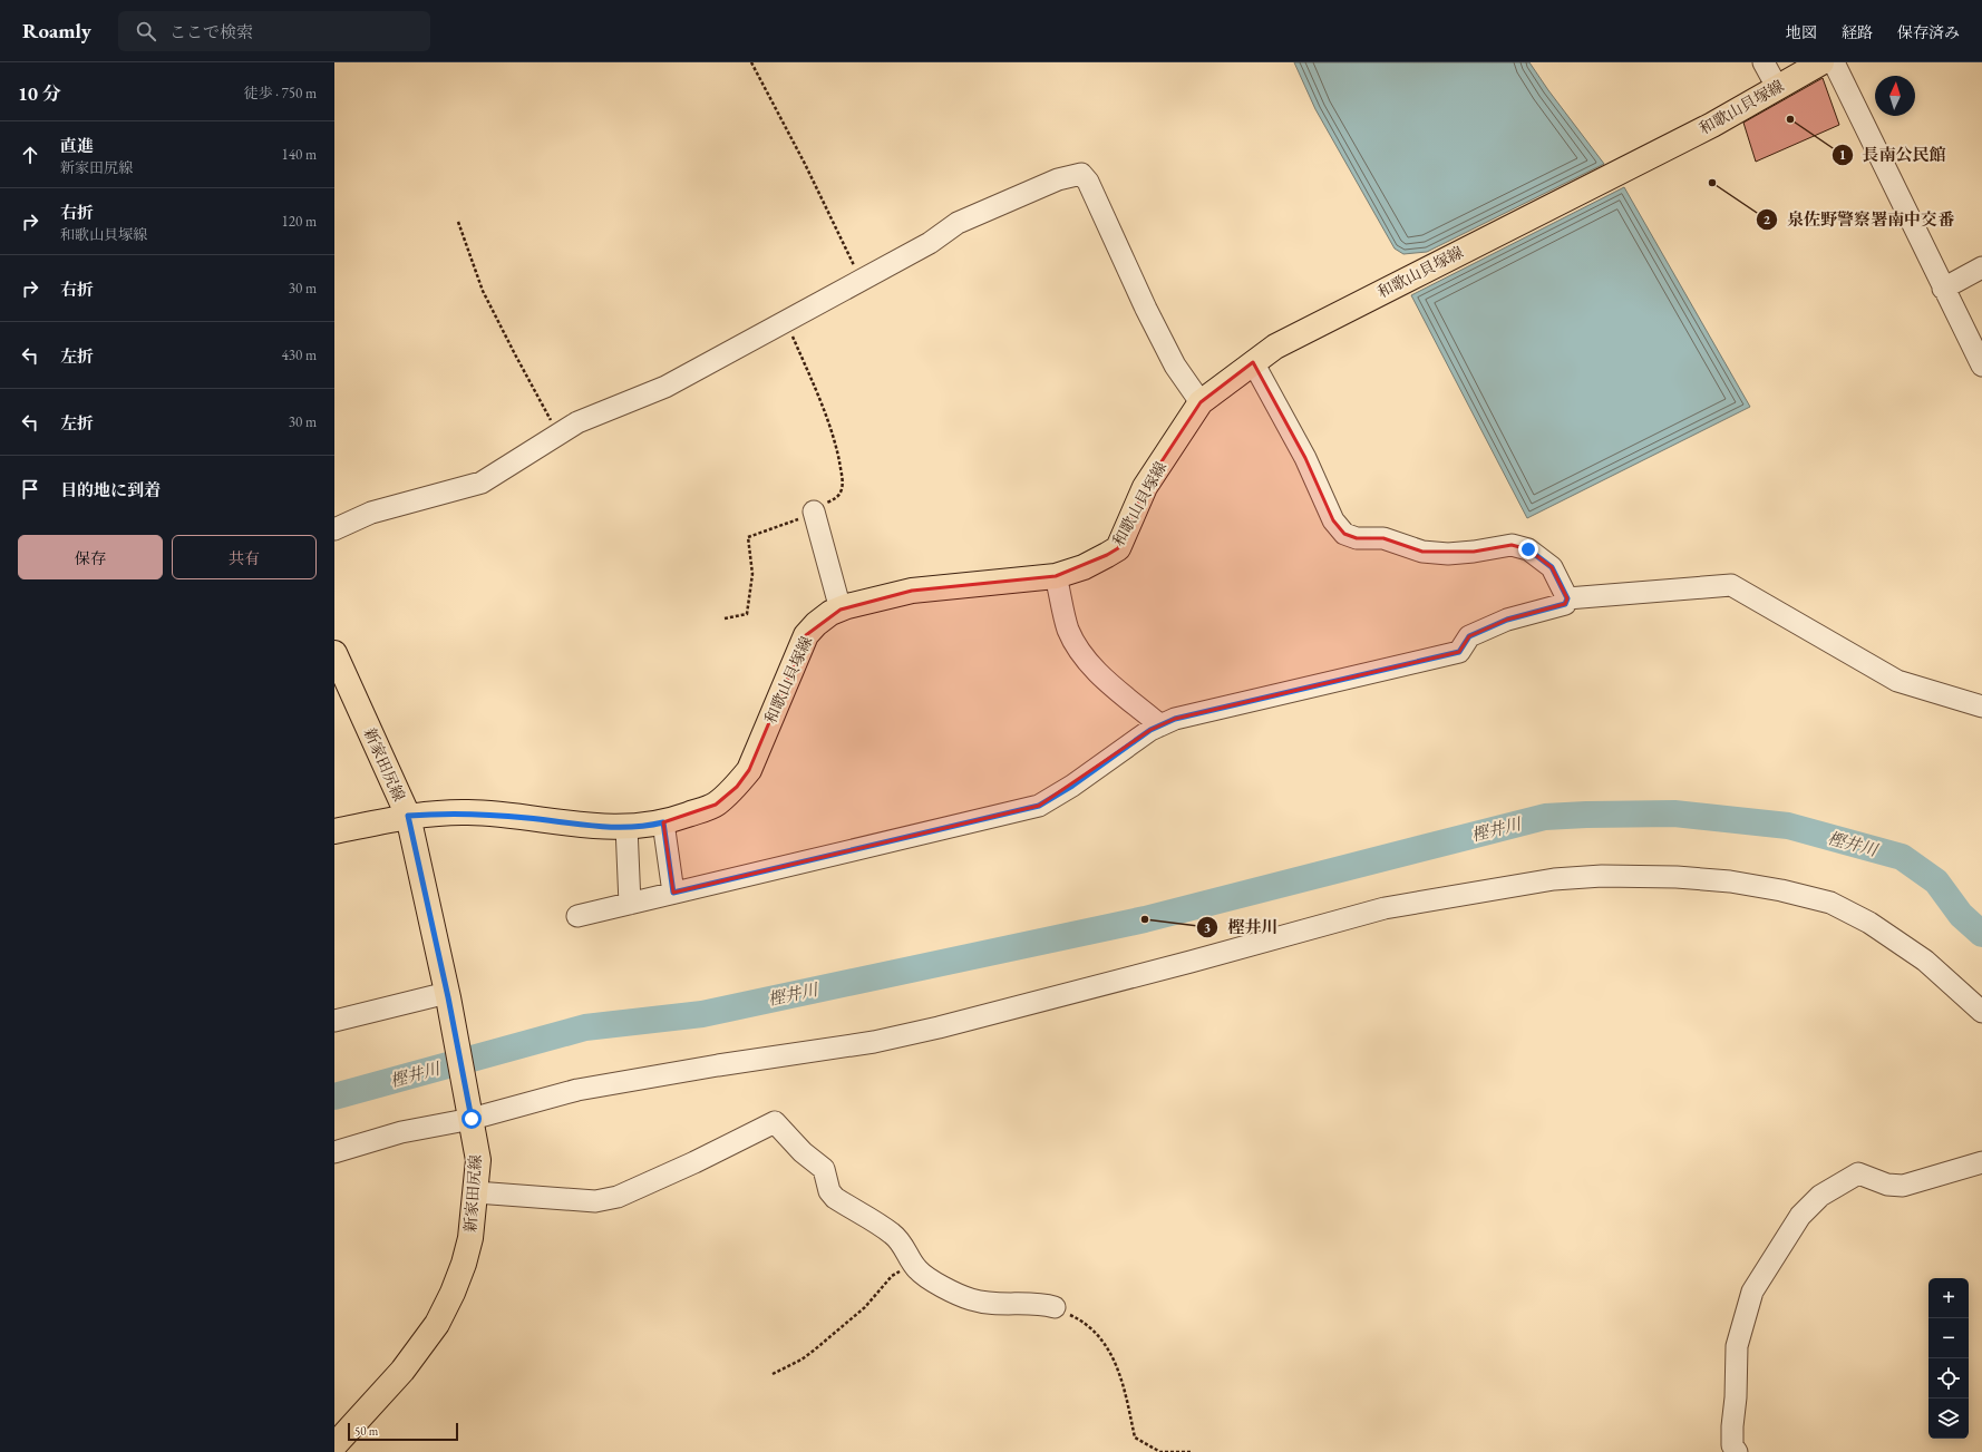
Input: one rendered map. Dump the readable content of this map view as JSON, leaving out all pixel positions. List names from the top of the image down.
{
  "streets": {
    "main road": ["和歌山貝塚線", "新家田尻線"]
  },
  "crossings": [
    ["和歌山貝塚線", "新家田尻線"]
  ],
  "water": ["樫井川"],
  "places": ["長南公民館", "泉佐野警察署南中交番", "樫井川"],
  "scale_bar": "50 m",
  "north": "top",
  "page": {
    "header": "Roamly",
    "search": "ここで検索",
    "nav": ["地図", "経路", "保存済み"],
    "heading": ["10 分", "徒歩 · 750 m"],
    "list": [
      ["直進", "新家田尻線", "140 m"],
      ["右折", "和歌山貝塚線", "120 m"],
      ["右折", "30 m"],
      ["左折", "430 m"],
      ["左折", "30 m"],
      "目的地に到着"
    ],
    "buttons": ["保存", "共有"],
    "map_buttons": ["+", "−"],
    "scale": "50 m"
  }
}
